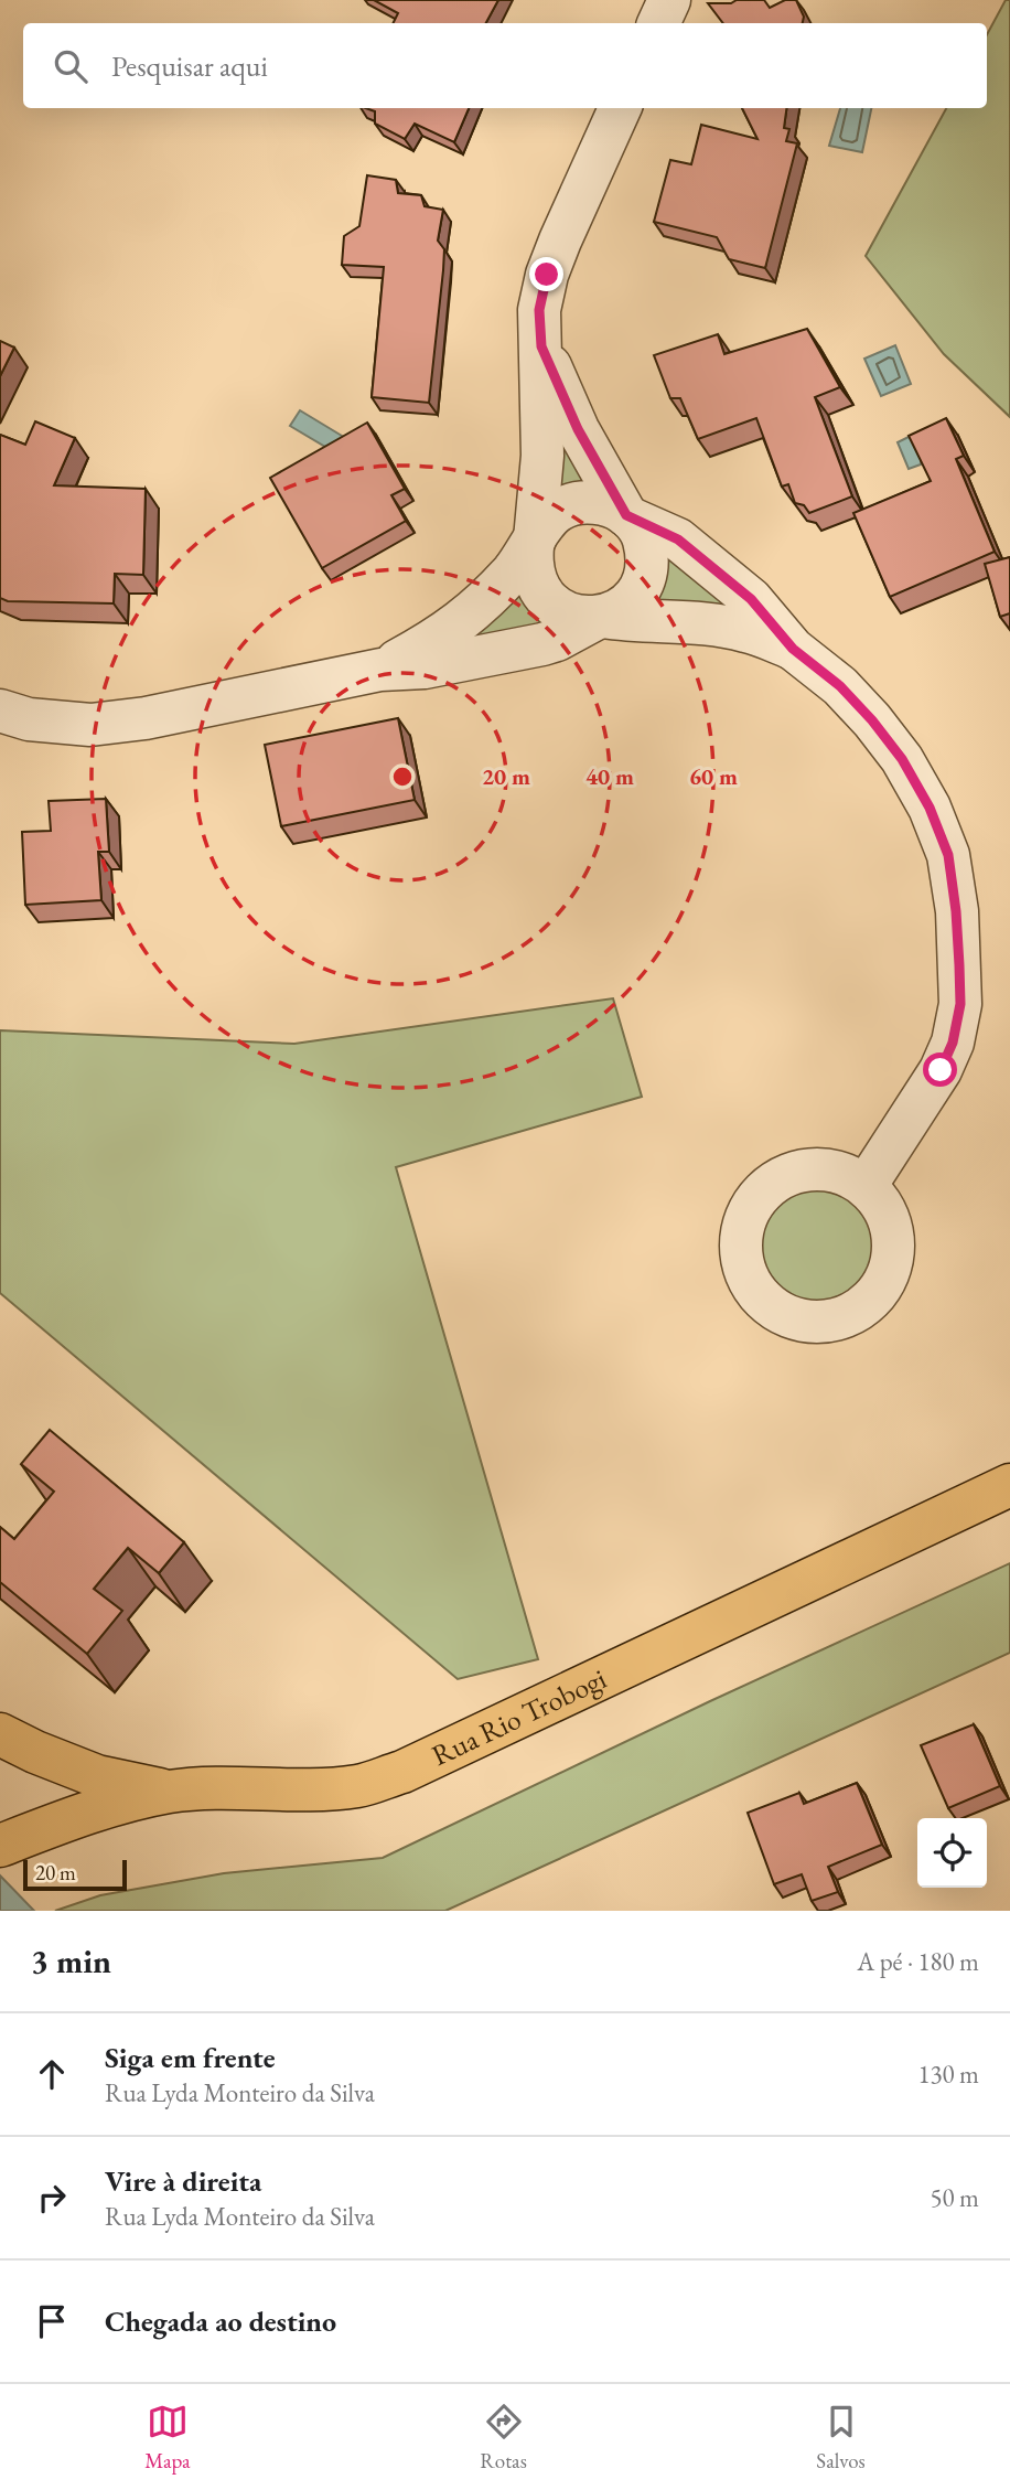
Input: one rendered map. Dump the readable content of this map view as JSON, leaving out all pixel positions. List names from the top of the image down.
{
  "streets": {
    "main road": ["Rua Rio Trobogi"]
  },
  "scale_bar": "20 m",
  "page": {
    "search": "Pesquisar aqui",
    "scale": "20 m",
    "heading": ["3 min", "A pé · 180 m"],
    "list": [
      ["Siga em frente", "Rua Lyda Monteiro da Silva", "130 m"],
      ["Vire à direita", "Rua Lyda Monteiro da Silva", "50 m"],
      "Chegada ao destino"
    ],
    "nav": ["Mapa", "Rotas", "Salvos"]
  },
  "rings": ["20 m", "40 m", "60 m"]
}
